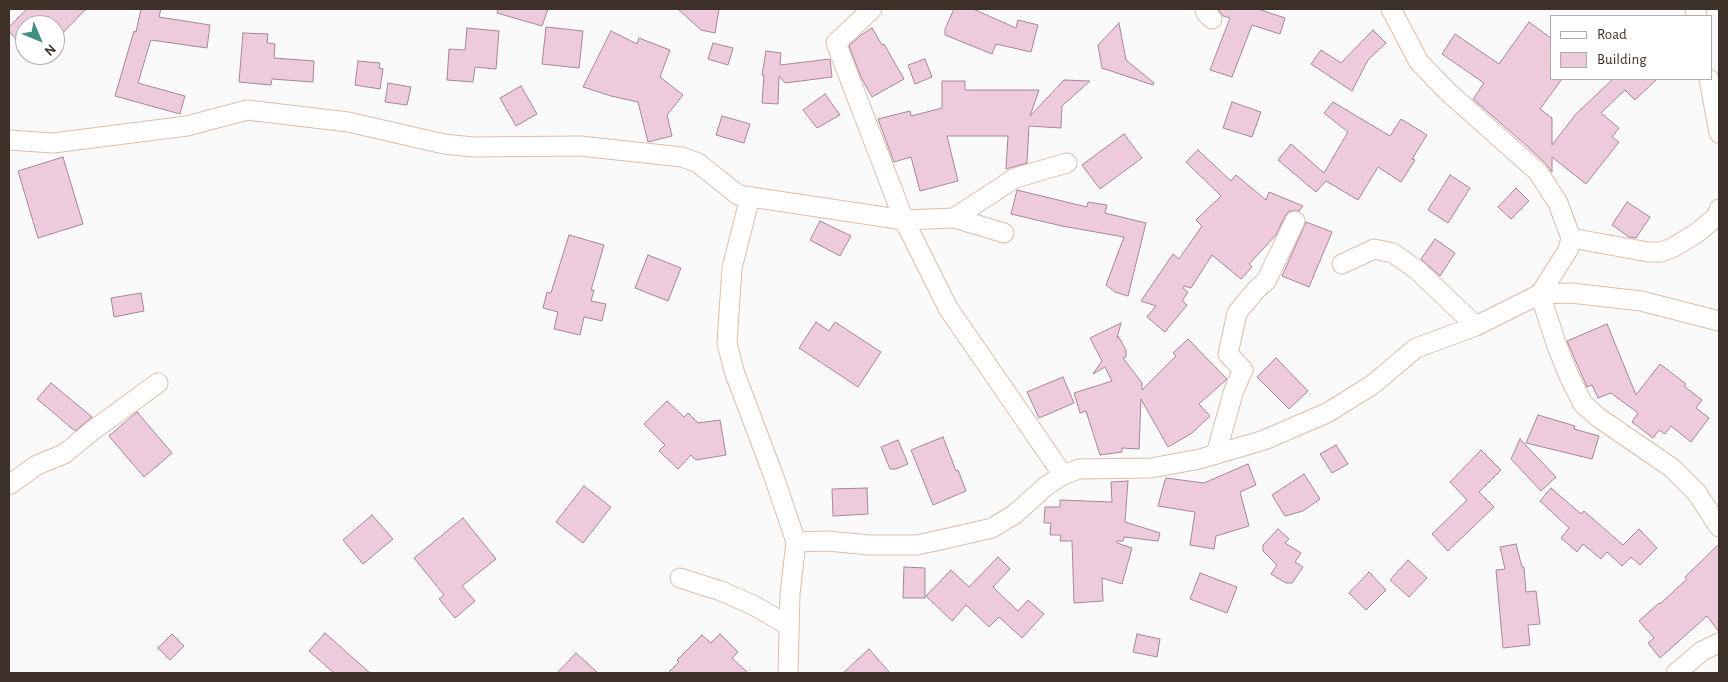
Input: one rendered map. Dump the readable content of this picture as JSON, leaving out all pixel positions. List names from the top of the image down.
{
  "legend": ["Road", "Building"],
  "north": "bottom right"
}
